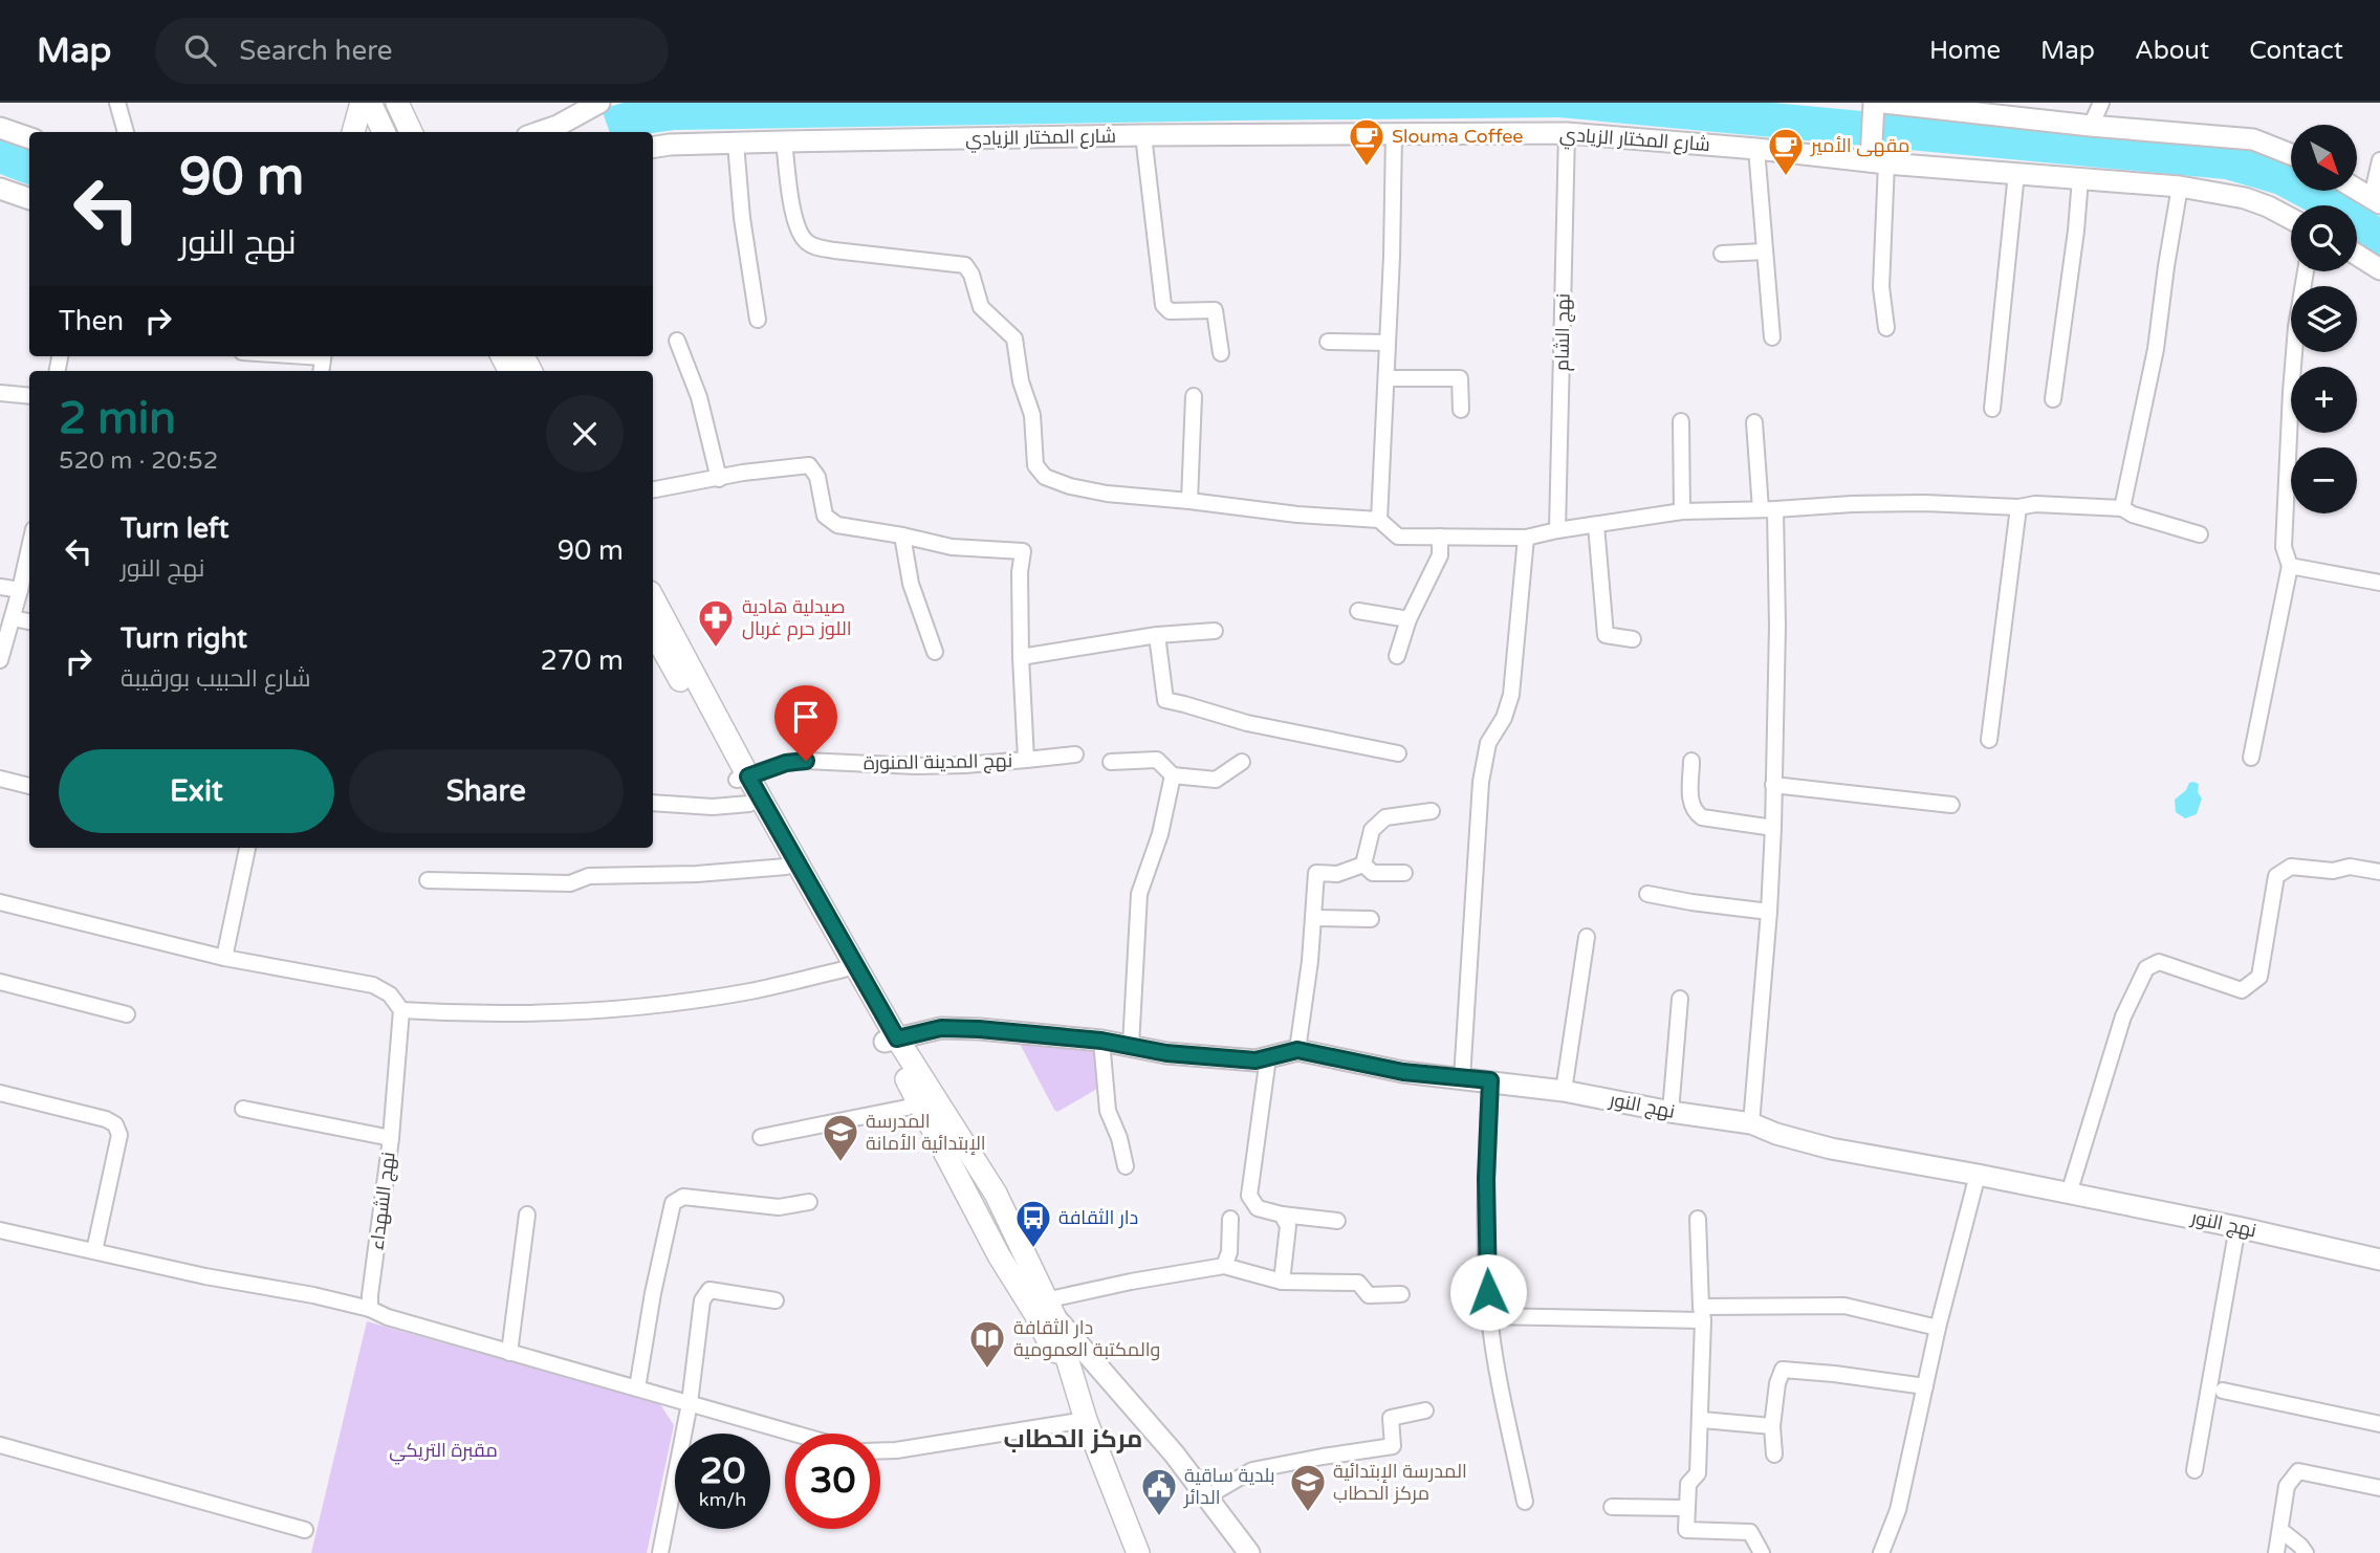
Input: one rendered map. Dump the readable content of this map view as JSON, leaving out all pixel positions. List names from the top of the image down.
{
  "streets": {
    "street": [
      "شارع المختار الزيادي",
      "نهج الشام",
      "نهج المدينة المنورة",
      "نهج النور",
      "نهج الشهداء"
    ]
  },
  "crossings": [
    ["شارع المختار الزيادي", "نهج الشام"]
  ],
  "districts": ["مركز الحطاب"],
  "parks": ["مقبرة التريكي"],
  "places": {
    "cafe": ["Slouma Coffee", "مقهى الأمير"],
    "pharmacy": ["صيدلية هادية اللوز حرم غربال"],
    "school or university": ["المدرسة الإبتدائية الأمانة", "المدرسة الإبتدائية مركز الحطاب"],
    "bus stop": ["دار الثقافة"],
    "library": ["دار الثقافة والمكتبة العمومية"],
    "public building": ["بلدية ساقية الدائر"]
  },
  "north": "bottom right",
  "page": {
    "header": "Map",
    "search": "Search here",
    "nav": [
      "Home",
      "Map",
      "About",
      "Contact"
    ],
    "map_buttons": ["+", "−"],
    "turn": ["90 m", "نهج النور"],
    "then": "Then",
    "heading": ["2 min", "520 m · 20:52"],
    "list": [
      {
        "name": "Turn left",
        "note": "نهج النور",
        "value": "90 m"
      },
      {
        "name": "Turn right",
        "note": "شارع الحبيب بورقيبة",
        "value": "270 m"
      }
    ],
    "buttons": ["Exit", "Share"],
    "speed": "20 km/h",
    "limit": "30"
  }
}
